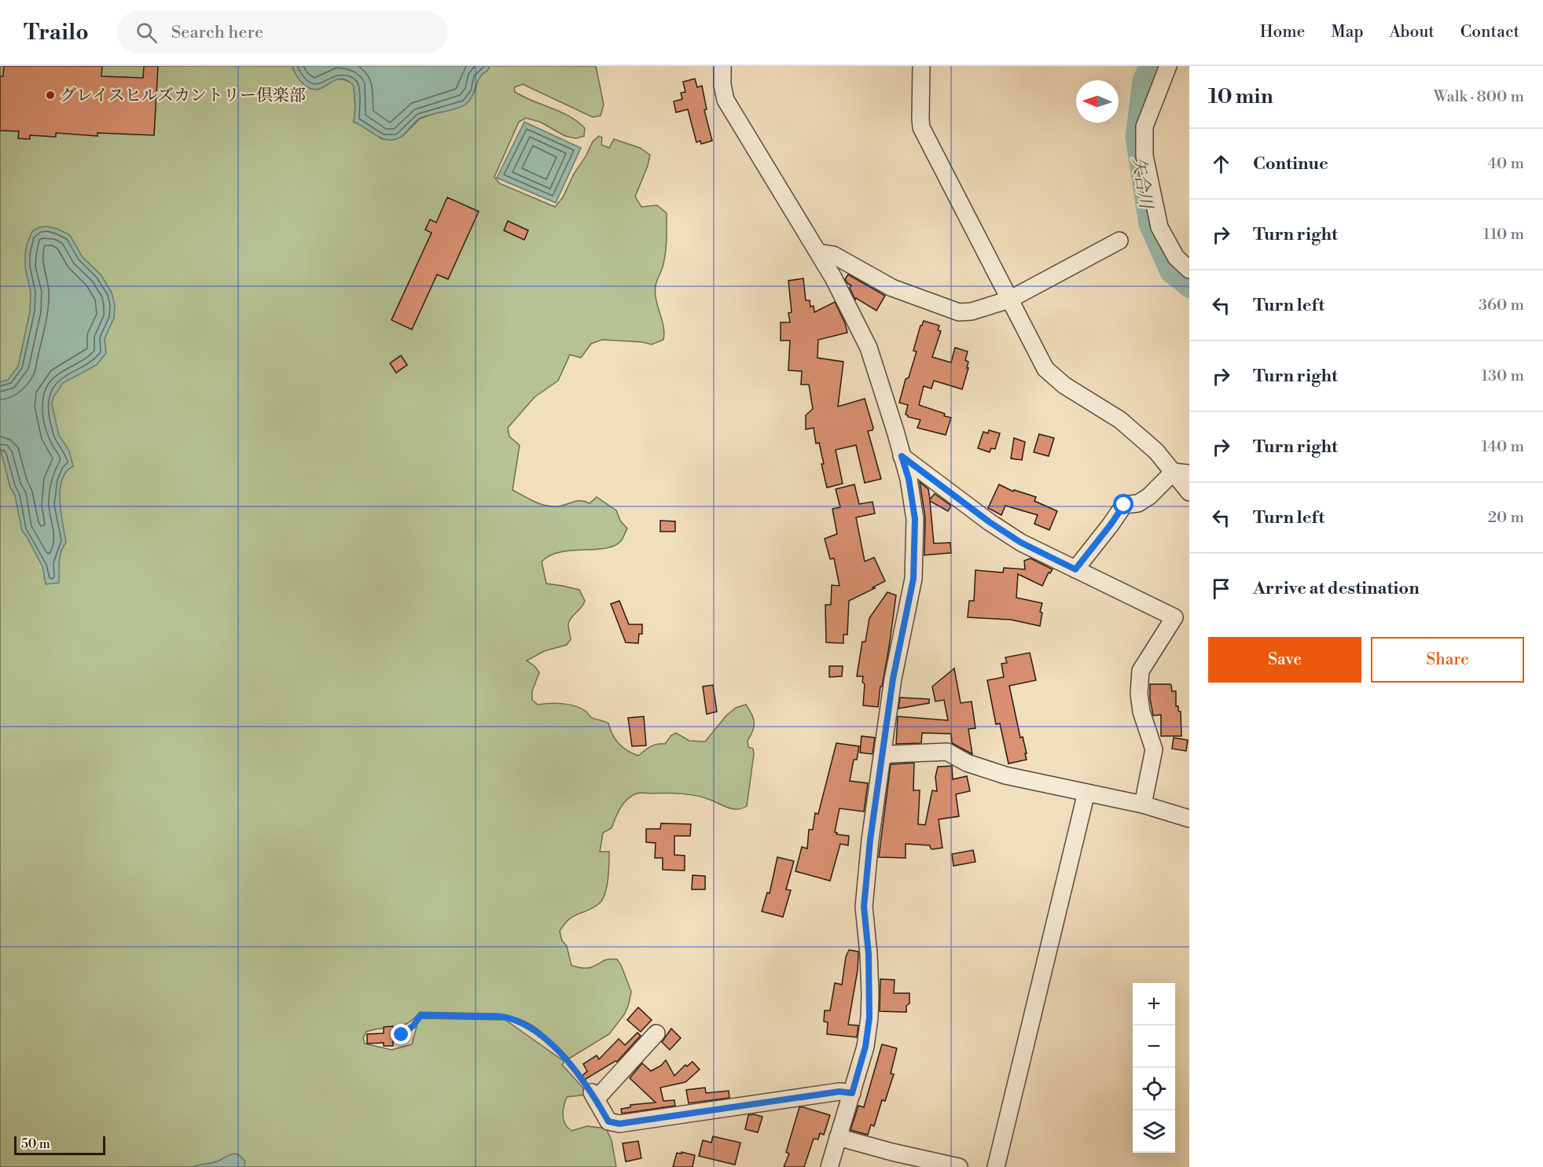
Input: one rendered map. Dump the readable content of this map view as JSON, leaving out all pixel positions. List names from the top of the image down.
{
  "water": ["矢合川"],
  "places": ["グレイスヒルズカントリー倶楽部"],
  "scale_bar": "50 m",
  "north": "left",
  "page": {
    "header": "Trailo",
    "search": "Search here",
    "nav": [
      "Home",
      "Map",
      "About",
      "Contact"
    ],
    "heading": ["10 min", "Walk · 800 m"],
    "list": [
      ["Continue", "40 m"],
      ["Turn right", "110 m"],
      ["Turn left", "360 m"],
      ["Turn right", "130 m"],
      ["Turn right", "140 m"],
      ["Turn left", "20 m"],
      "Arrive at destination"
    ],
    "buttons": ["Save", "Share"],
    "map_buttons": ["+", "−"],
    "scale": "50 m"
  }
}
